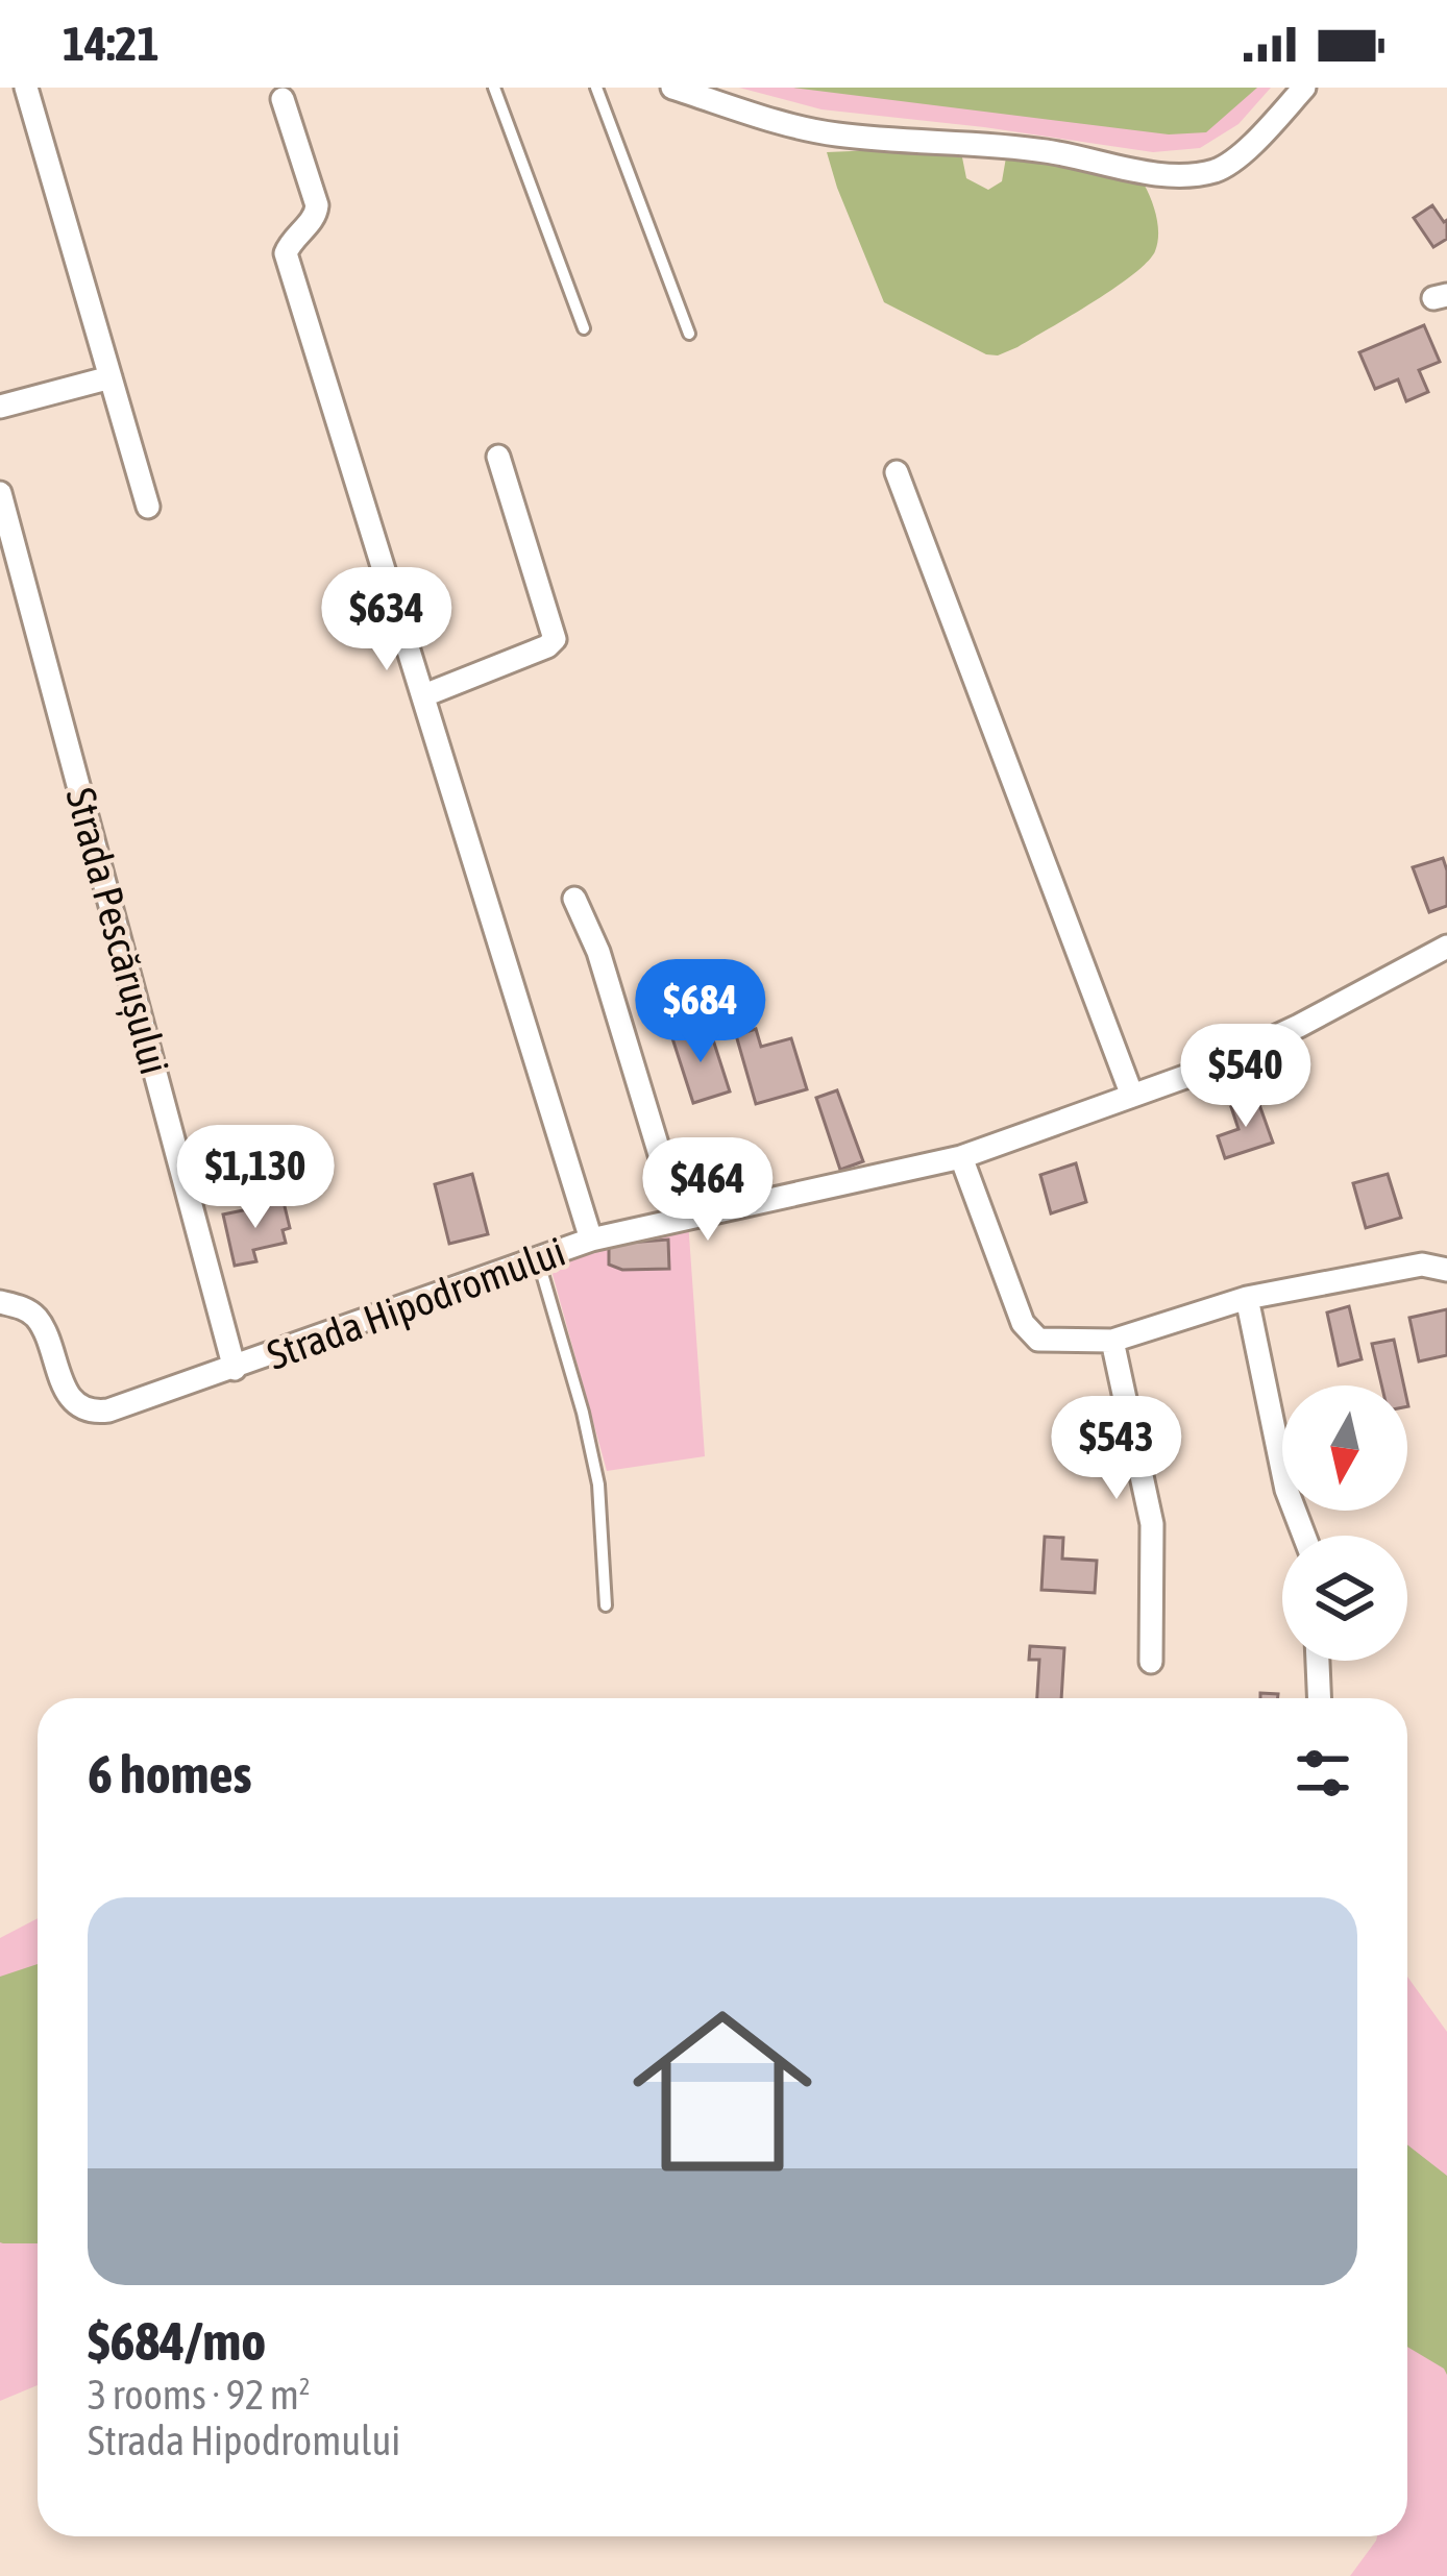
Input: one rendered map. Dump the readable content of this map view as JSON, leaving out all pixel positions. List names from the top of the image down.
{
  "streets": {
    "street": ["Strada Pescărușului", "Strada Hipodromului"]
  },
  "crossings": [
    ["Strada Pescărușului", "Strada Hipodromului"]
  ],
  "north": "bottom",
  "page": {
    "status": "14:21",
    "price": [
      "$634",
      "$684",
      "$540",
      "$1,130",
      "$464",
      "$543"
    ],
    "heading": "6 homes",
    "list": [
      {
        "name": "$684/mo",
        "note": "3 rooms · 92 m² · Strada Hipodromului"
      }
    ]
  }
}
